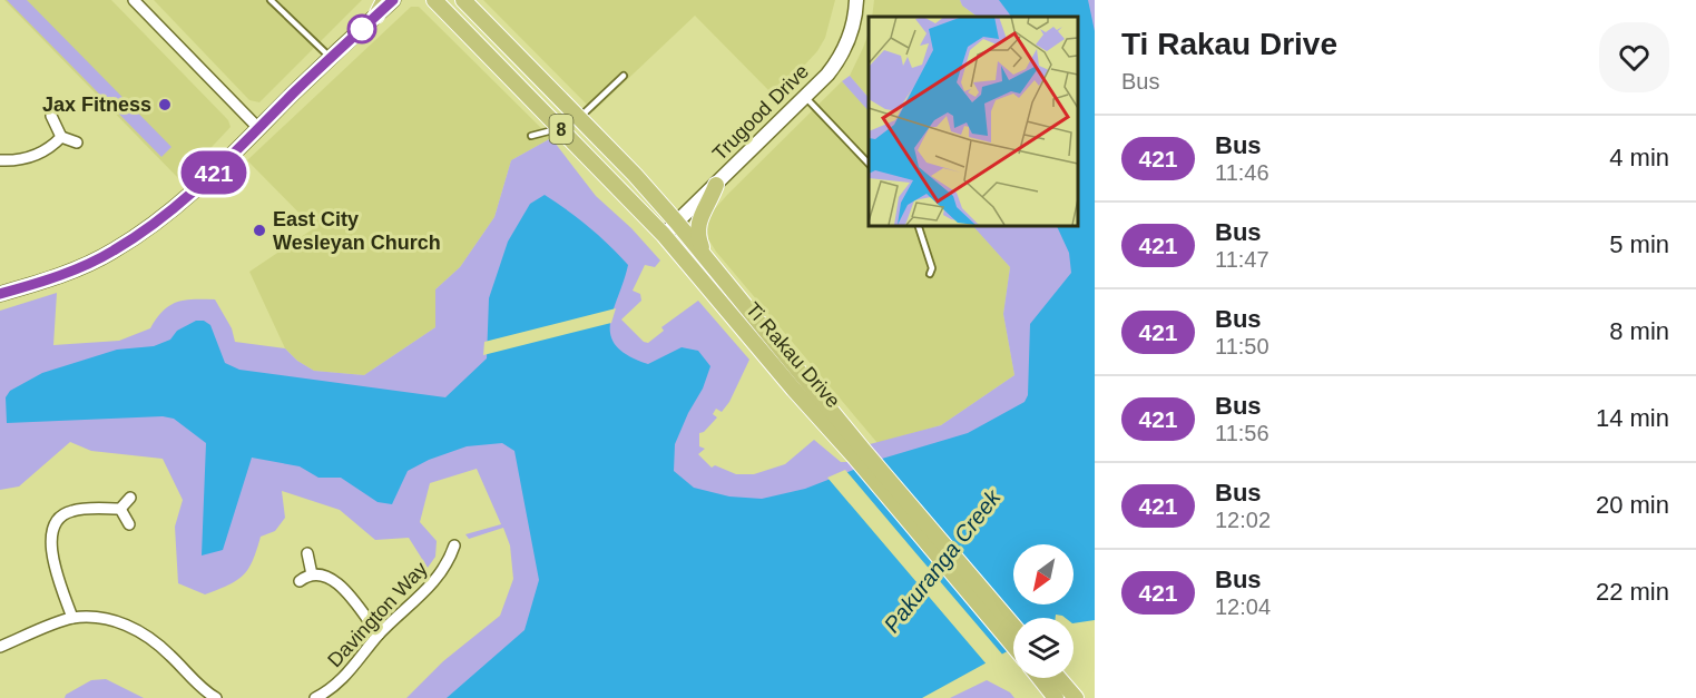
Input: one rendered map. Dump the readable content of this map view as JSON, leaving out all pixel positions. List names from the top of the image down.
{
  "streets": {
    "main road": ["8", "Ti Rakau Drive"],
    "street": ["Trugood Drive", "Davington Way"]
  },
  "crossings": [
    ["Trugood Drive", "Ti Rakau Drive"]
  ],
  "water": ["Pakuranga Creek"],
  "places": ["Jax Fitness", "East City Wesleyan Church"],
  "lines": ["bus line 421"],
  "north": "bottom left",
  "page": {
    "on_map": "421",
    "heading": ["Ti Rakau Drive", "Bus"],
    "list": [
      {
        "mark": "421",
        "name": "Bus",
        "note": "11:46",
        "value": "4 min"
      },
      {
        "mark": "421",
        "name": "Bus",
        "note": "11:47",
        "value": "5 min"
      },
      {
        "mark": "421",
        "name": "Bus",
        "note": "11:50",
        "value": "8 min"
      },
      {
        "mark": "421",
        "name": "Bus",
        "note": "11:56",
        "value": "14 min"
      },
      {
        "mark": "421",
        "name": "Bus",
        "note": "12:02",
        "value": "20 min"
      },
      {
        "mark": "421",
        "name": "Bus",
        "note": "12:04",
        "value": "22 min"
      }
    ]
  }
}
